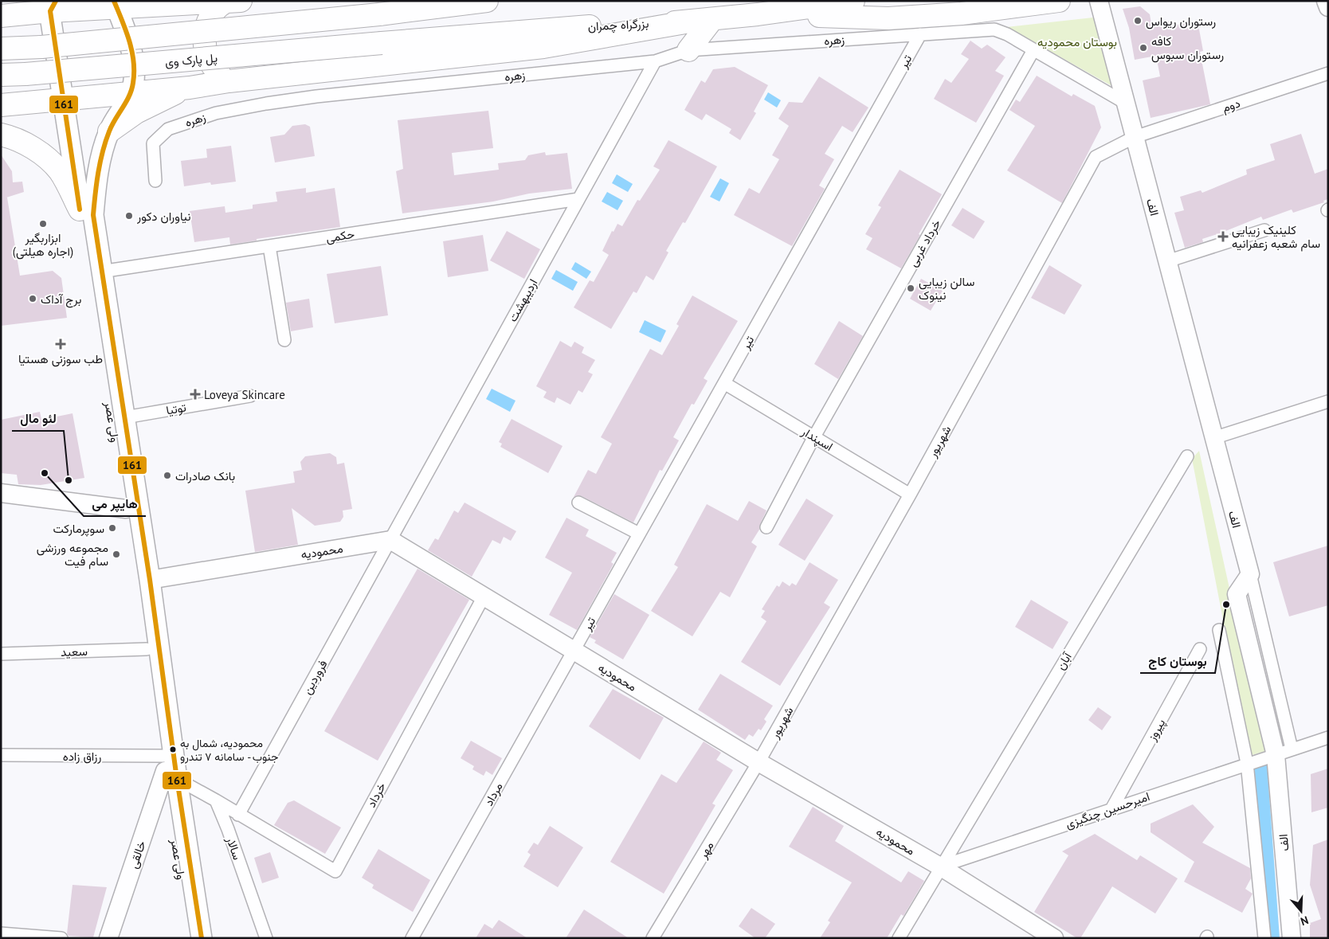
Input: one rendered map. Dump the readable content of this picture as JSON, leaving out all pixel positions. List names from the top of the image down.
{
  "streets": {
    "highway": ["بزرگراه چمران", "پل پارک وی"],
    "main road": ["ولی عصر"],
    "street": [
      "زهره",
      "تیر",
      "دوم",
      "الف",
      "حکمی",
      "خرداد غربی",
      "اردیبهشت",
      "توتیا",
      "اسپندار",
      "شهریور",
      "محمودیه",
      "سعید",
      "آبان",
      "فروردین",
      "پیروز",
      "رزاق زاده",
      "مرداد",
      "خرداد",
      "امیرحسین چنگیزی",
      "سالار",
      "مهر",
      "خالقی"
    ]
  },
  "crossings": [
    ["بزرگراه چمران", "پل پارک وی"],
    ["زهره", "تیر"],
    ["زهره", "اردیبهشت"],
    ["تیر", "اسپندار"],
    ["تیر", "محمودیه"],
    ["تیر", "مرداد"],
    ["دوم", "الف"],
    ["دوم", "شهریور"],
    ["الف", "شهریور"],
    ["الف", "امیرحسین چنگیزی"],
    ["حکمی", "اردیبهشت"],
    ["حکمی", "ولی عصر"],
    ["خرداد غربی", "اسپندار"],
    ["اردیبهشت", "محمودیه"],
    ["اردیبهشت", "فروردین"],
    ["توتیا", "ولی عصر"],
    ["ولی عصر", "محمودیه"],
    ["ولی عصر", "سعید"],
    ["ولی عصر", "رزاق زاده"],
    ["ولی عصر", "خالقی"],
    ["اسپندار", "شهریور"],
    ["شهریور", "محمودیه"],
    ["شهریور", "مهر"],
    ["محمودیه", "آبان"],
    ["محمودیه", "فروردین"],
    ["محمودیه", "مرداد"],
    ["محمودیه", "خرداد"],
    ["محمودیه", "امیرحسین چنگیزی"],
    ["محمودیه", "مهر"],
    ["آبان", "امیرحسین چنگیزی"],
    ["فروردین", "خرداد"],
    ["پیروز", "امیرحسین چنگیزی"],
    ["رزاق زاده", "خالقی"],
    ["خرداد", "سالار"]
  ],
  "parks": ["بوستان محمودیه"],
  "places": {
    "other": [
      "رستوران ریواس",
      "کافه رستوران سبوس",
      "نیاوران دکور",
      "ابزاربگیر (اجاره هیلتی)",
      "سالن زیبایی نینوک",
      "برج آداک",
      "هایپر می",
      "بانک صادرات",
      "لئو مال",
      "سوپرمارکت",
      "مجموعه ورزشی سام فیت",
      "بوستان کاج",
      "محمودیه، شمال به جنوب - سامانه ۷ تندرو"
    ],
    "health": ["کلینیک زیبایی سام شعبه زعفرانیه", "طب سوزنی هستیا", "Loveya Skincare"]
  },
  "lines": ["transit line 161"],
  "north": "bottom"
}
